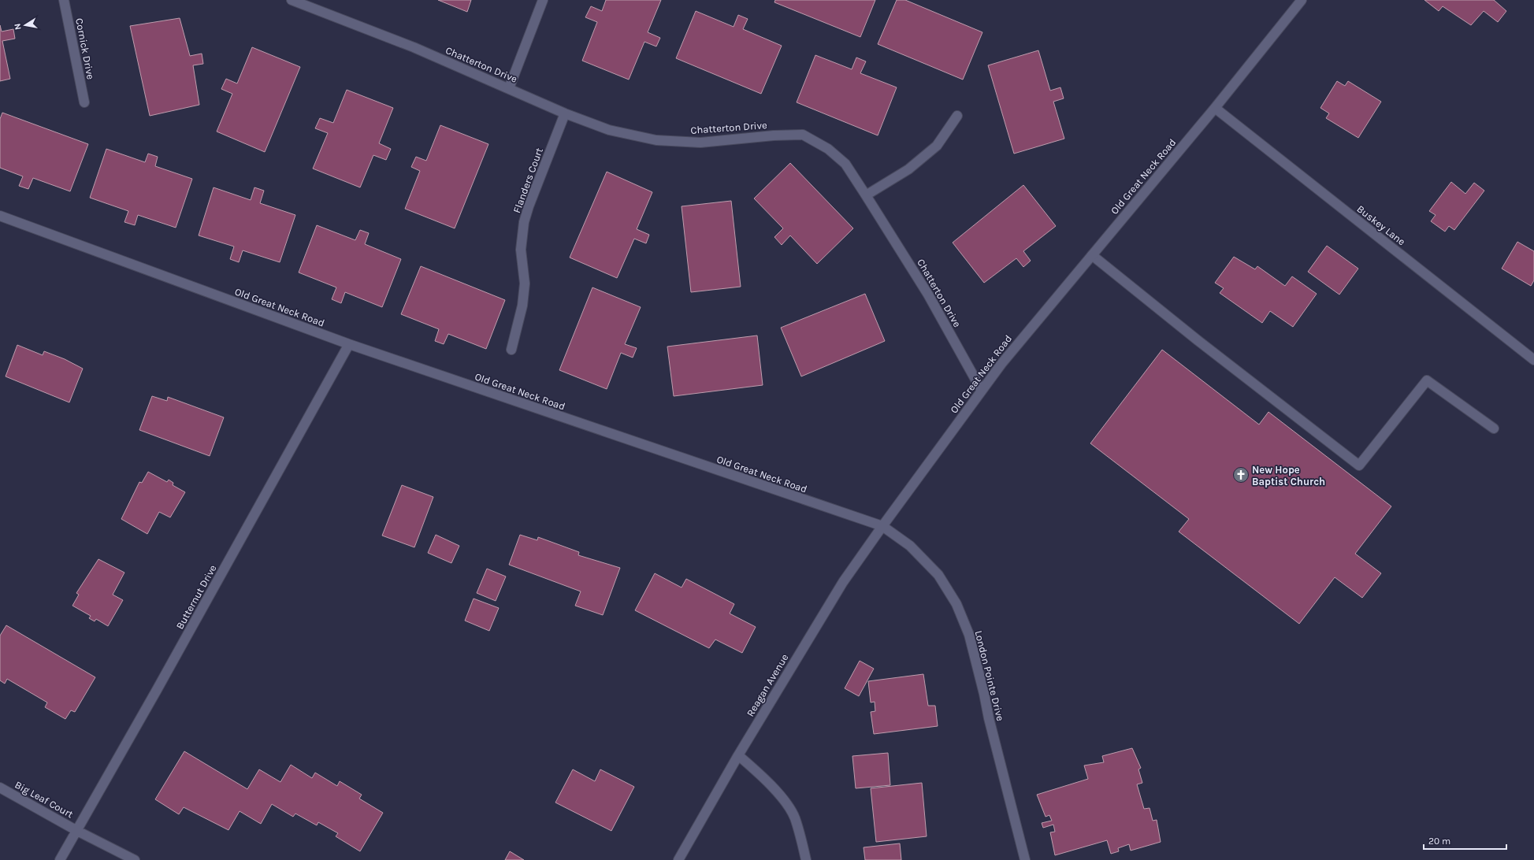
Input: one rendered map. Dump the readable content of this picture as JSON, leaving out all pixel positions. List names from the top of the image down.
{
  "streets": {
    "street": [
      "Cornick Drive",
      "Chatterton Drive",
      "Old Great Neck Road",
      "Flanders Court",
      "Buskey Lane",
      "Butternut Drive",
      "London Pointe Drive",
      "Reagan Avenue",
      "Big Leaf Court"
    ]
  },
  "crossings": [
    ["Chatterton Drive", "Old Great Neck Road"],
    ["Chatterton Drive", "Flanders Court"],
    ["Old Great Neck Road", "Buskey Lane"],
    ["Old Great Neck Road", "Butternut Drive"],
    ["Old Great Neck Road", "London Pointe Drive"],
    ["Old Great Neck Road", "Reagan Avenue"],
    ["Butternut Drive", "Big Leaf Court"],
    ["London Pointe Drive", "Reagan Avenue"]
  ],
  "places": {
    "church": ["New Hope Baptist Church"]
  },
  "scale_bar": "20 m",
  "north": "left"
}
